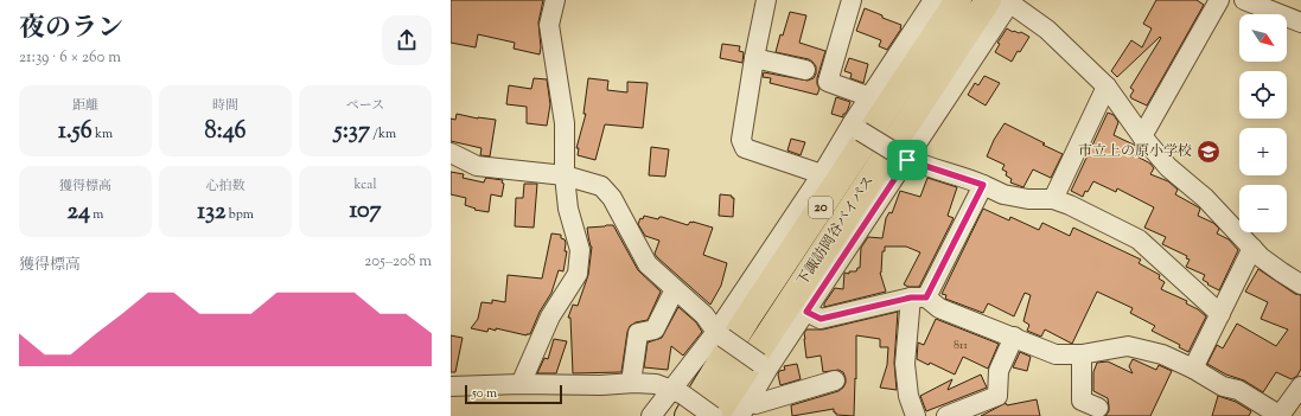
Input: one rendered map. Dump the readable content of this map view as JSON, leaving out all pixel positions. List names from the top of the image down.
{
  "streets": {
    "highway": ["20", "下諏訪岡谷バイパス"]
  },
  "places": {
    "school or university": ["市立上の原小学校"]
  },
  "house_numbers": ["811"],
  "scale_bar": "50 m",
  "north": "bottom right",
  "page": {
    "heading": ["夜のラン", "21:39 · 6 × 260 m"],
    "map_buttons": ["+", "−"],
    "stats": [
      ["距離", "1.56 km"],
      ["時間", "8:46"],
      ["ペース", "5:37 /km"],
      ["獲得標高", "24 m"],
      ["心拍数", "132 bpm"],
      ["kcal", "107"]
    ],
    "chart": ["獲得標高", "205–208 m"],
    "scale": "50 m"
  }
}
